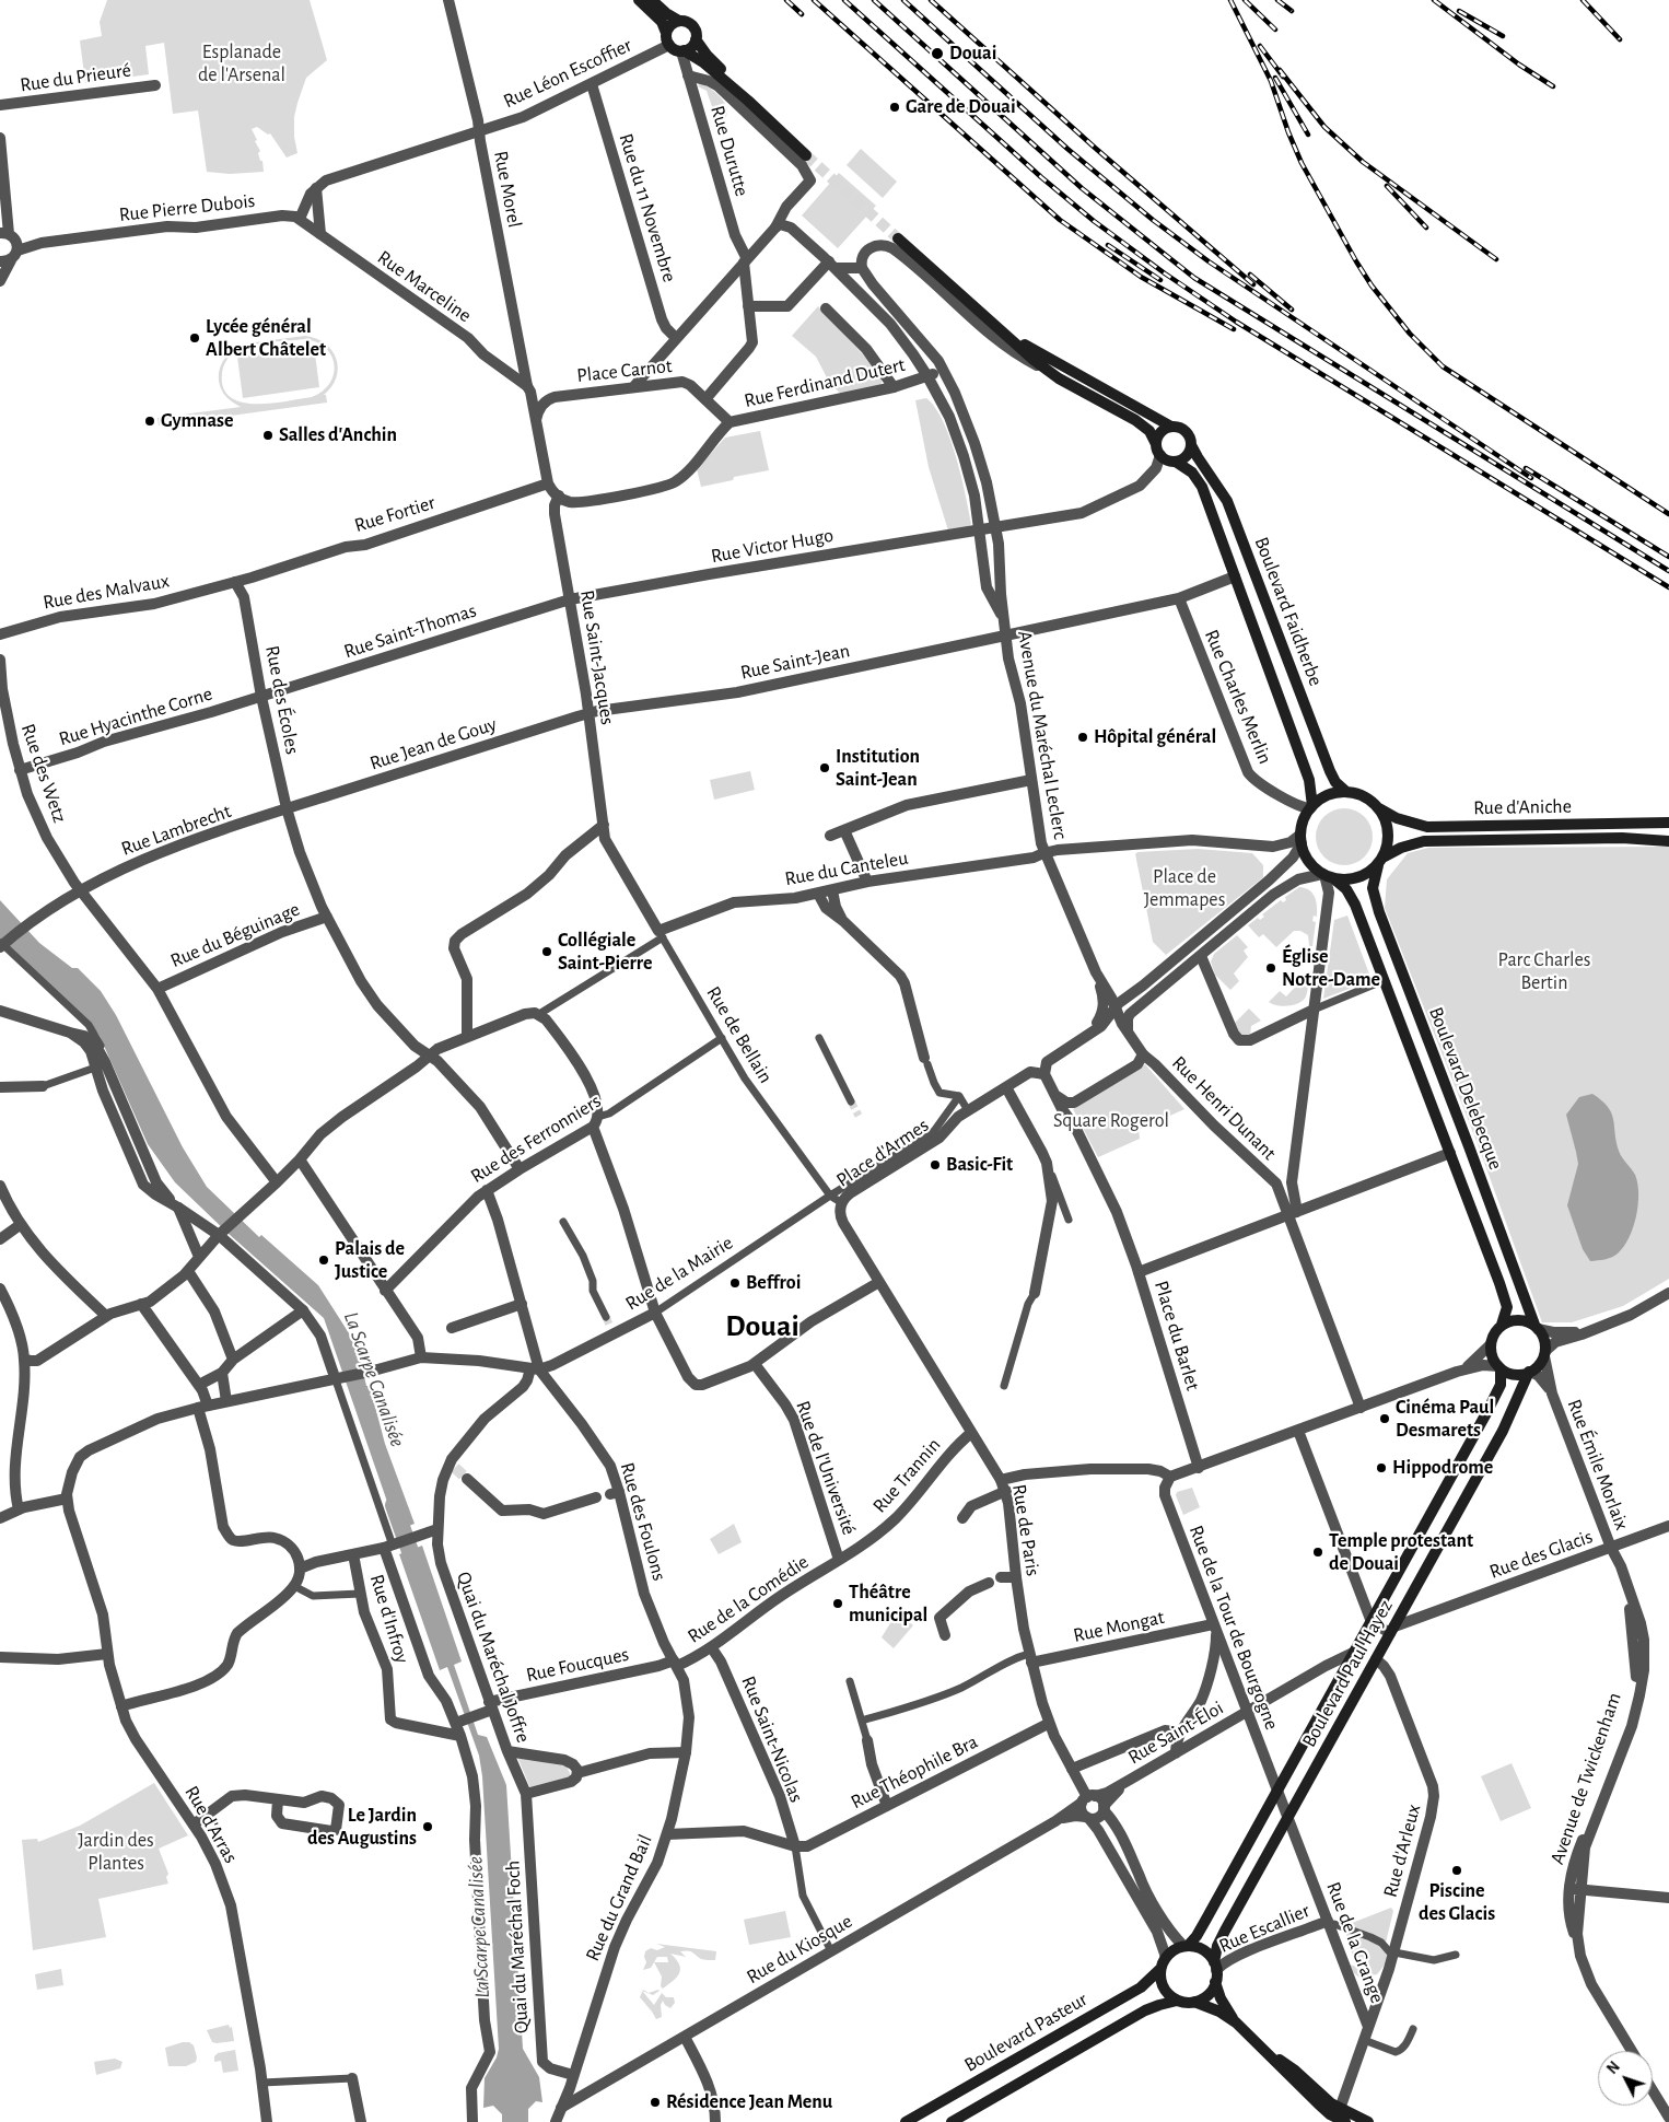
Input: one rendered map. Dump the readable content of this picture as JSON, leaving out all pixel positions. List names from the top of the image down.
{
  "streets": {
    "main road": [
      "Boulevard Faidherbe",
      "Rue d'Aniche",
      "Boulevard Delebecque",
      "Boulevard Paul Hayez",
      "Boulevard Pasteur"
    ],
    "street": [
      "Rue Léon Escoffier",
      "Rue du Prieuré",
      "Rue Durutte",
      "Rue Morel",
      "Rue Pierre Dubois",
      "Rue du 11 Novembre",
      "Rue Marceline",
      "Place Carnot",
      "Rue Ferdinand Dutert",
      "Rue Fortier",
      "Rue Victor Hugo",
      "Rue des Malvaux",
      "Rue Saint-Thomas",
      "Rue Saint-Jacques",
      "Rue Saint-Jean",
      "Rue Charles Merlin",
      "Rue des Écoles",
      "Rue Hyacinthe Corne",
      "Avenue du Maréchal Leclerc",
      "Rue Jean de Gouy",
      "Rue des Wetz",
      "Rue Lambrecht",
      "Rue du Canteleu",
      "Rue du Béguinage",
      "Rue de Bellain",
      "Rue Henri Dunant",
      "Rue des Ferronniers",
      "Place d'Armes",
      "Rue de la Mairie",
      "Place du Barlet",
      "Rue Émile Morlaix",
      "Rue de l'Université",
      "Rue Trannin",
      "Rue des Foulons",
      "Rue de Paris",
      "Rue des Glacis",
      "Rue de la Comédie",
      "Rue d'Infroy",
      "Rue Mongat",
      "Rue de la Tour de Bourgogne",
      "Quai du Maréchal Joffre",
      "Rue Foucques",
      "Rue Saint-Éloi",
      "Rue Saint-Nicolas",
      "Rue Théophile Bra",
      "Avenue de Twickenham",
      "Rue d'Arras",
      "Rue d'Arleux",
      "Rue du Grand Bail",
      "Rue Escallier",
      "Rue de la Grange",
      "Quai du Maréchal Foch",
      "Rue du Kiosque"
    ]
  },
  "crossings": [
    ["Rue Léon Escoffier", "Rue Durutte"],
    ["Rue Léon Escoffier", "Rue Morel"],
    ["Rue Léon Escoffier", "Rue du 11 Novembre"],
    ["Rue Durutte", "Place Carnot"],
    ["Rue Morel", "Rue Marceline"],
    ["Rue Pierre Dubois", "Rue Marceline"],
    ["Place Carnot", "Rue Ferdinand Dutert"],
    ["Rue Ferdinand Dutert", "Avenue du Maréchal Leclerc"],
    ["Rue Fortier", "Rue des Malvaux"],
    ["Rue Victor Hugo", "Boulevard Faidherbe"],
    ["Rue Victor Hugo", "Rue Saint-Thomas"],
    ["Rue Victor Hugo", "Rue Saint-Jacques"],
    ["Rue Victor Hugo", "Avenue du Maréchal Leclerc"],
    ["Rue des Malvaux", "Rue des Écoles"],
    ["Boulevard Faidherbe", "Rue Saint-Jean"],
    ["Boulevard Faidherbe", "Rue Charles Merlin"],
    ["Boulevard Faidherbe", "Rue d'Aniche"],
    ["Boulevard Faidherbe", "Rue du Canteleu"],
    ["Boulevard Faidherbe", "Boulevard Delebecque"],
    ["Rue Saint-Thomas", "Rue Saint-Jacques"],
    ["Rue Saint-Thomas", "Rue des Écoles"],
    ["Rue Saint-Thomas", "Rue Hyacinthe Corne"],
    ["Rue Saint-Jacques", "Rue Saint-Jean"],
    ["Rue Saint-Jacques", "Rue Jean de Gouy"],
    ["Rue Saint-Jacques", "Rue du Canteleu"],
    ["Rue Saint-Jacques", "Rue de Bellain"],
    ["Rue Saint-Jean", "Rue Charles Merlin"],
    ["Rue Saint-Jean", "Avenue du Maréchal Leclerc"],
    ["Rue Saint-Jean", "Rue Jean de Gouy"],
    ["Rue Charles Merlin", "Rue d'Aniche"],
    ["Rue Charles Merlin", "Rue du Canteleu"],
    ["Rue Charles Merlin", "Boulevard Delebecque"],
    ["Rue des Écoles", "Rue Hyacinthe Corne"],
    ["Rue des Écoles", "Rue Jean de Gouy"],
    ["Rue des Écoles", "Rue Lambrecht"],
    ["Rue des Écoles", "Rue du Béguinage"],
    ["Rue des Écoles", "Rue des Ferronniers"],
    ["Rue Hyacinthe Corne", "Rue des Wetz"],
    ["Avenue du Maréchal Leclerc", "Rue du Canteleu"],
    ["Avenue du Maréchal Leclerc", "Rue Henri Dunant"],
    ["Rue Jean de Gouy", "Rue Lambrecht"],
    ["Rue des Wetz", "Rue Lambrecht"],
    ["Rue des Wetz", "Rue du Béguinage"],
    ["Rue d'Aniche", "Rue du Canteleu"],
    ["Rue d'Aniche", "Boulevard Delebecque"],
    ["Rue du Canteleu", "Rue de Bellain"],
    ["Rue du Canteleu", "Boulevard Delebecque"],
    ["Rue de Bellain", "Rue des Ferronniers"],
    ["Rue de Bellain", "Place d'Armes"],
    ["Boulevard Delebecque", "Place du Barlet"],
    ["Boulevard Delebecque", "Rue Émile Morlaix"],
    ["Boulevard Delebecque", "Boulevard Paul Hayez"],
    ["Rue Henri Dunant", "Place du Barlet"],
    ["Place d'Armes", "Rue de la Mairie"],
    ["Place d'Armes", "Rue de Paris"],
    ["Rue de la Mairie", "Rue des Foulons"],
    ["Rue de la Mairie", "Quai du Maréchal Joffre"],
    ["Rue Émile Morlaix", "Rue des Glacis"],
    ["Rue Émile Morlaix", "Boulevard Paul Hayez"],
    ["Rue Émile Morlaix", "Avenue de Twickenham"],
    ["Rue de l'Université", "Rue Trannin"],
    ["Rue de l'Université", "Rue de la Comédie"],
    ["Rue Trannin", "Rue de Paris"],
    ["Rue Trannin", "Rue de la Comédie"],
    ["Rue des Foulons", "Rue de la Comédie"],
    ["Rue des Foulons", "Quai du Maréchal Joffre"],
    ["Rue des Foulons", "Rue Foucques"],
    ["Rue des Foulons", "Rue du Grand Bail"],
    ["Rue de Paris", "Rue Mongat"],
    ["Rue de Paris", "Rue Saint-Éloi"],
    ["Rue de Paris", "Rue Théophile Bra"],
    ["Rue de Paris", "Rue du Kiosque"],
    ["Rue des Glacis", "Boulevard Paul Hayez"],
    ["Rue des Glacis", "Avenue de Twickenham"],
    ["Rue de la Comédie", "Rue Foucques"],
    ["Rue de la Comédie", "Rue Saint-Nicolas"],
    ["Rue de la Comédie", "Rue du Grand Bail"],
    ["Rue Mongat", "Rue de la Tour de Bourgogne"],
    ["Rue de la Tour de Bourgogne", "Boulevard Paul Hayez"],
    ["Rue de la Tour de Bourgogne", "Rue Saint-Éloi"],
    ["Rue de la Tour de Bourgogne", "Rue de la Grange"],
    ["Quai du Maréchal Joffre", "Rue Foucques"],
    ["Quai du Maréchal Joffre", "Quai du Maréchal Foch"],
    ["Rue Foucques", "Rue du Grand Bail"],
    ["Boulevard Paul Hayez", "Rue Saint-Éloi"],
    ["Boulevard Paul Hayez", "Rue d'Arleux"],
    ["Boulevard Paul Hayez", "Rue Escallier"],
    ["Boulevard Paul Hayez", "Rue de la Grange"],
    ["Boulevard Paul Hayez", "Boulevard Pasteur"],
    ["Rue Saint-Éloi", "Rue du Kiosque"],
    ["Rue Saint-Nicolas", "Rue Théophile Bra"],
    ["Rue d'Arleux", "Rue de la Grange"],
    ["Rue du Grand Bail", "Quai du Maréchal Foch"],
    ["Rue du Grand Bail", "Rue du Kiosque"],
    ["Rue Escallier", "Rue de la Grange"],
    ["Rue Escallier", "Boulevard Pasteur"]
  ],
  "districts": ["Douai"],
  "water": ["La Scarpe Canalisée"],
  "parks": [
    "Esplanade de l'Arsenal",
    "Place de Jemmapes",
    "Parc Charles Bertin",
    "Square Rogerol",
    "Jardin des Plantes"
  ],
  "places": [
    "Douai",
    "Gare de Douai",
    "Lycée général Albert Châtelet",
    "Gymnase",
    "Salles d'Anchin",
    "Hôpital général",
    "Institution Saint-Jean",
    "Collégiale Saint-Pierre",
    "Église Notre-Dame",
    "Basic-Fit",
    "Palais de Justice",
    "Beffroi",
    "Cinéma Paul Desmarets",
    "Hippodrome",
    "Temple protestant de Douai",
    "Théâtre municipal",
    "Le Jardin des Augustins",
    "Piscine des Glacis",
    "Résidence Jean Menu"
  ],
  "north": "top left"
}
